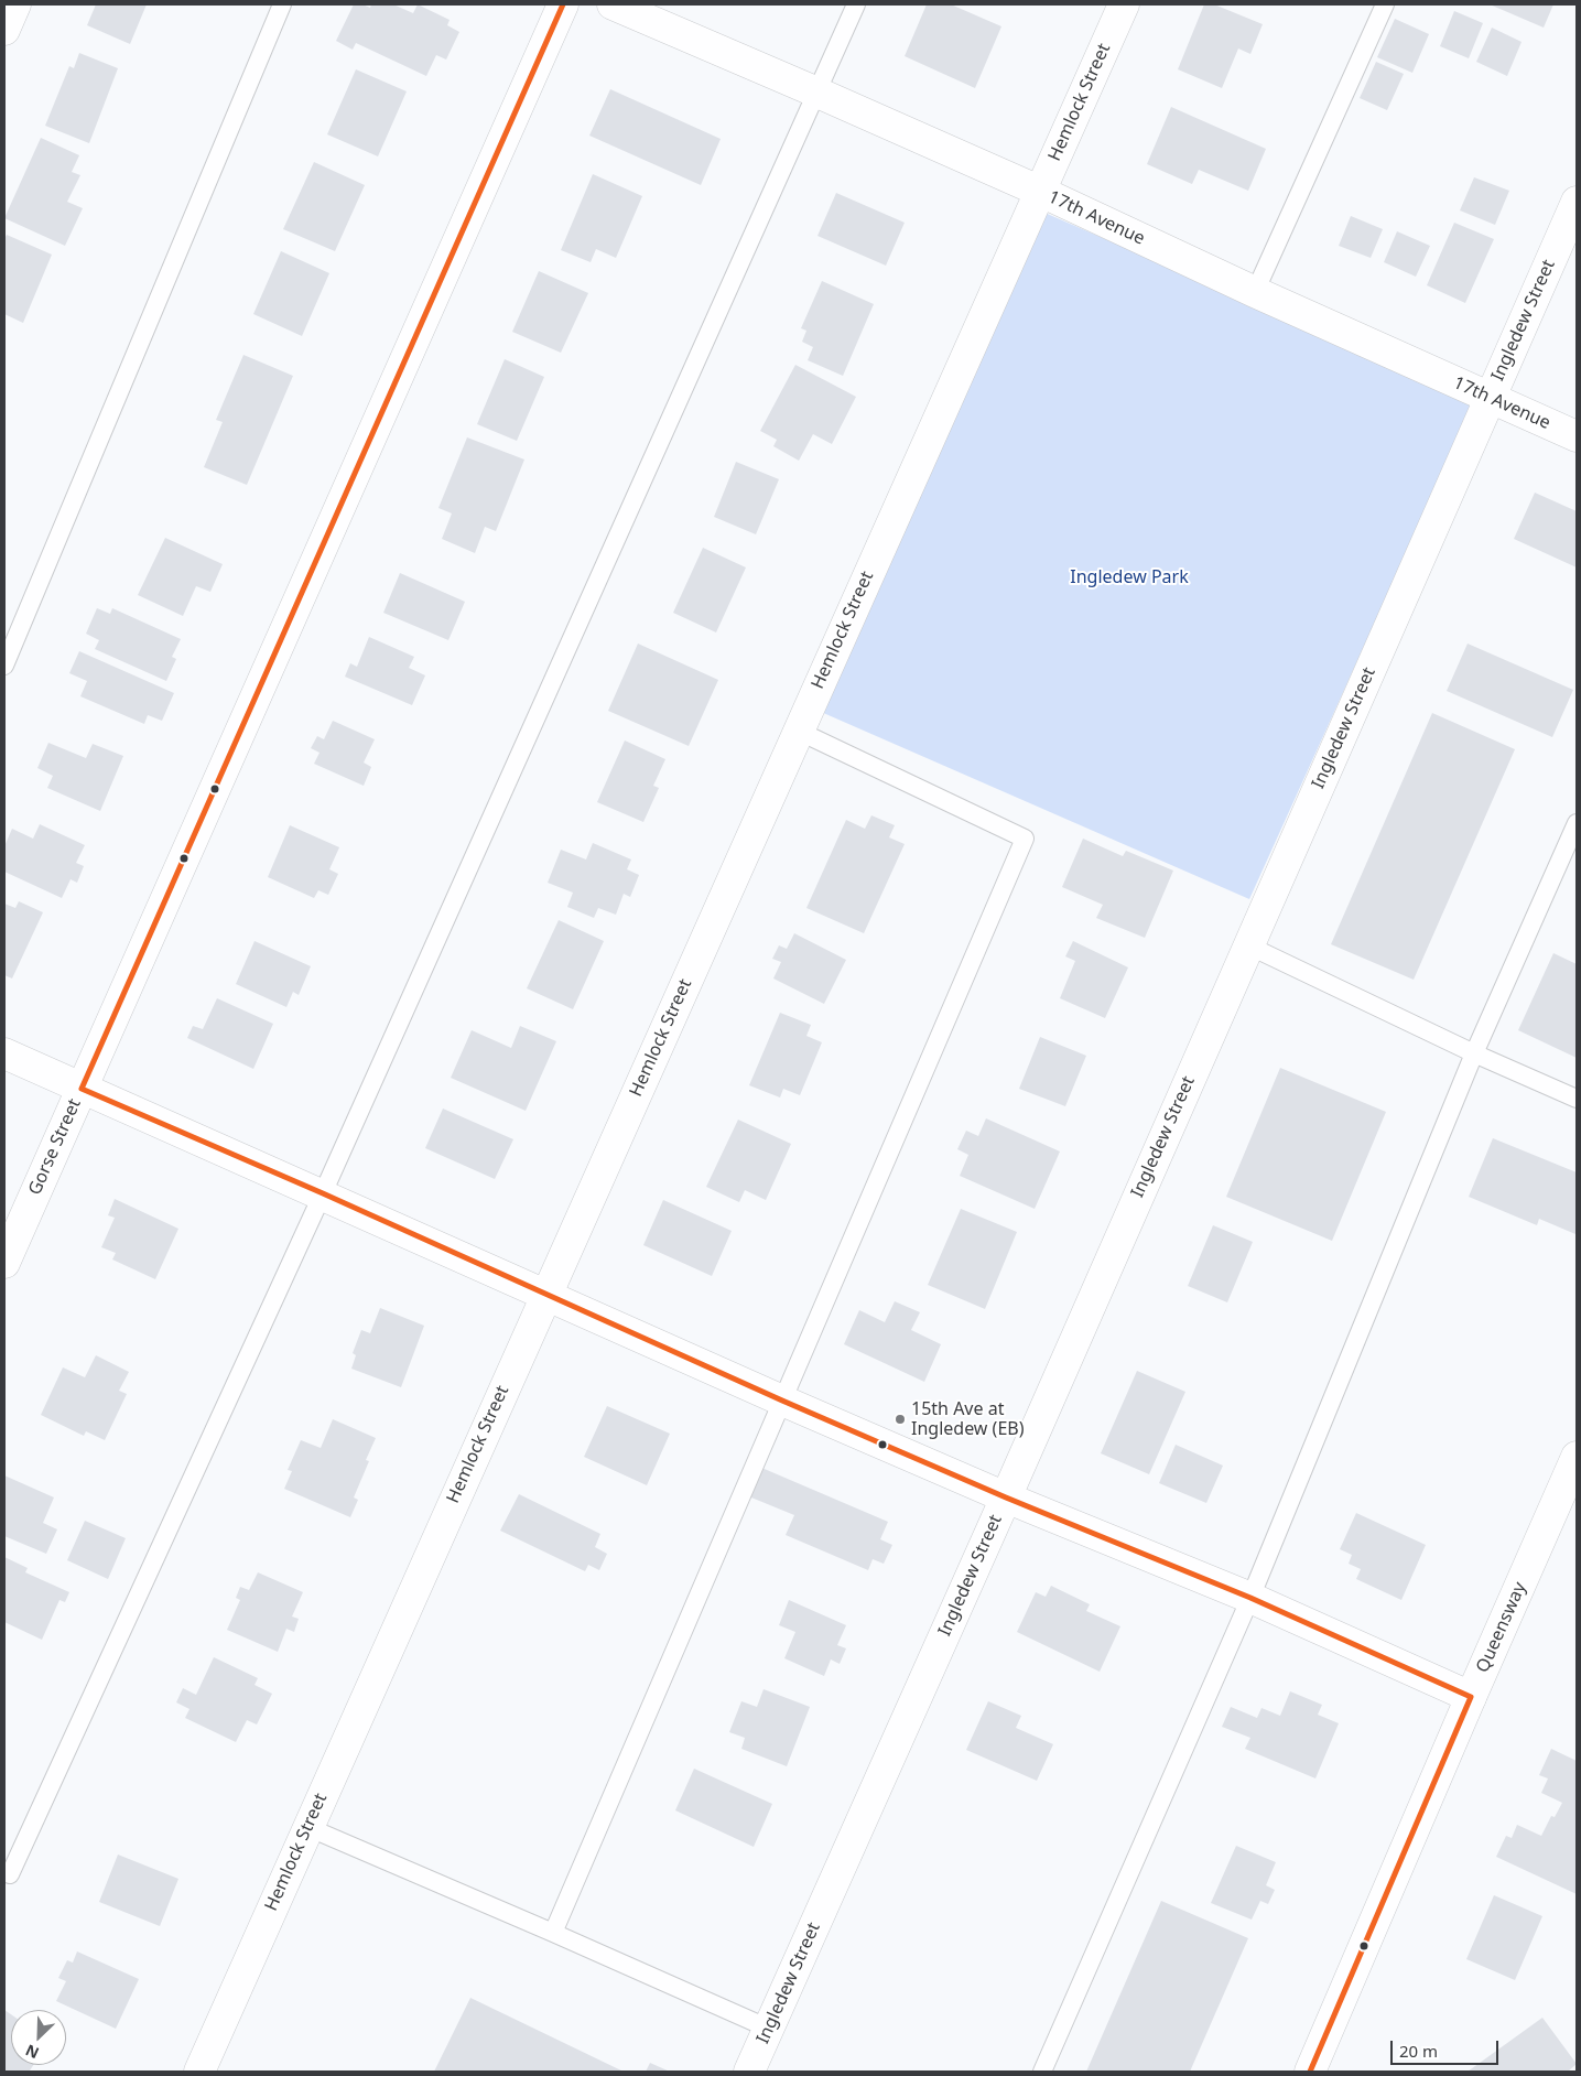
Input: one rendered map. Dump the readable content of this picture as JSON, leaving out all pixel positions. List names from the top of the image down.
{
  "streets": {
    "street": [
      "Hemlock Street",
      "17th Avenue",
      "Ingledew Street",
      "Gorse Street",
      "Queensway"
    ]
  },
  "crossings": [
    ["Hemlock Street", "17th Avenue"],
    ["17th Avenue", "Ingledew Street"]
  ],
  "parks": ["Ingledew Park"],
  "places": ["15th Ave at Ingledew (EB)"],
  "scale_bar": "20 m",
  "north": "bottom left"
}
